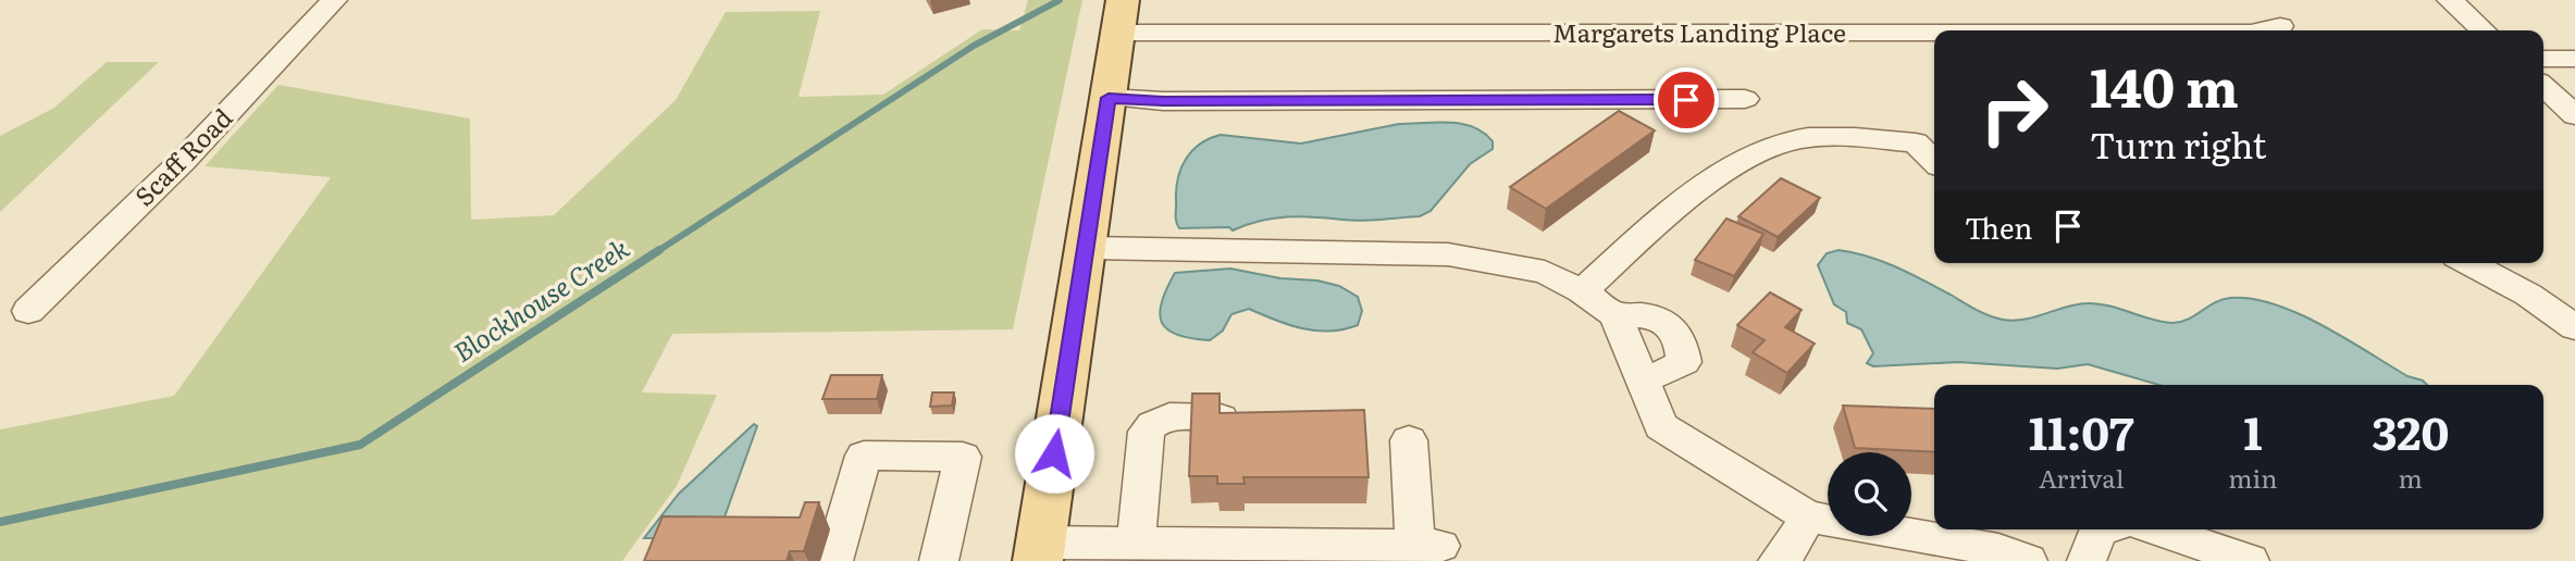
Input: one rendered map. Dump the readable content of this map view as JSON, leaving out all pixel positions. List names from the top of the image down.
{
  "streets": {
    "street": ["Margarets Landing Place", "Scaff Road"]
  },
  "water": ["Blockhouse Creek"],
  "page": {
    "turn": ["140 m", "Turn right"],
    "then": "Then",
    "eta": [
      "11:07",
      "Arrival",
      "1",
      "min",
      "320",
      "m"
    ]
  }
}
